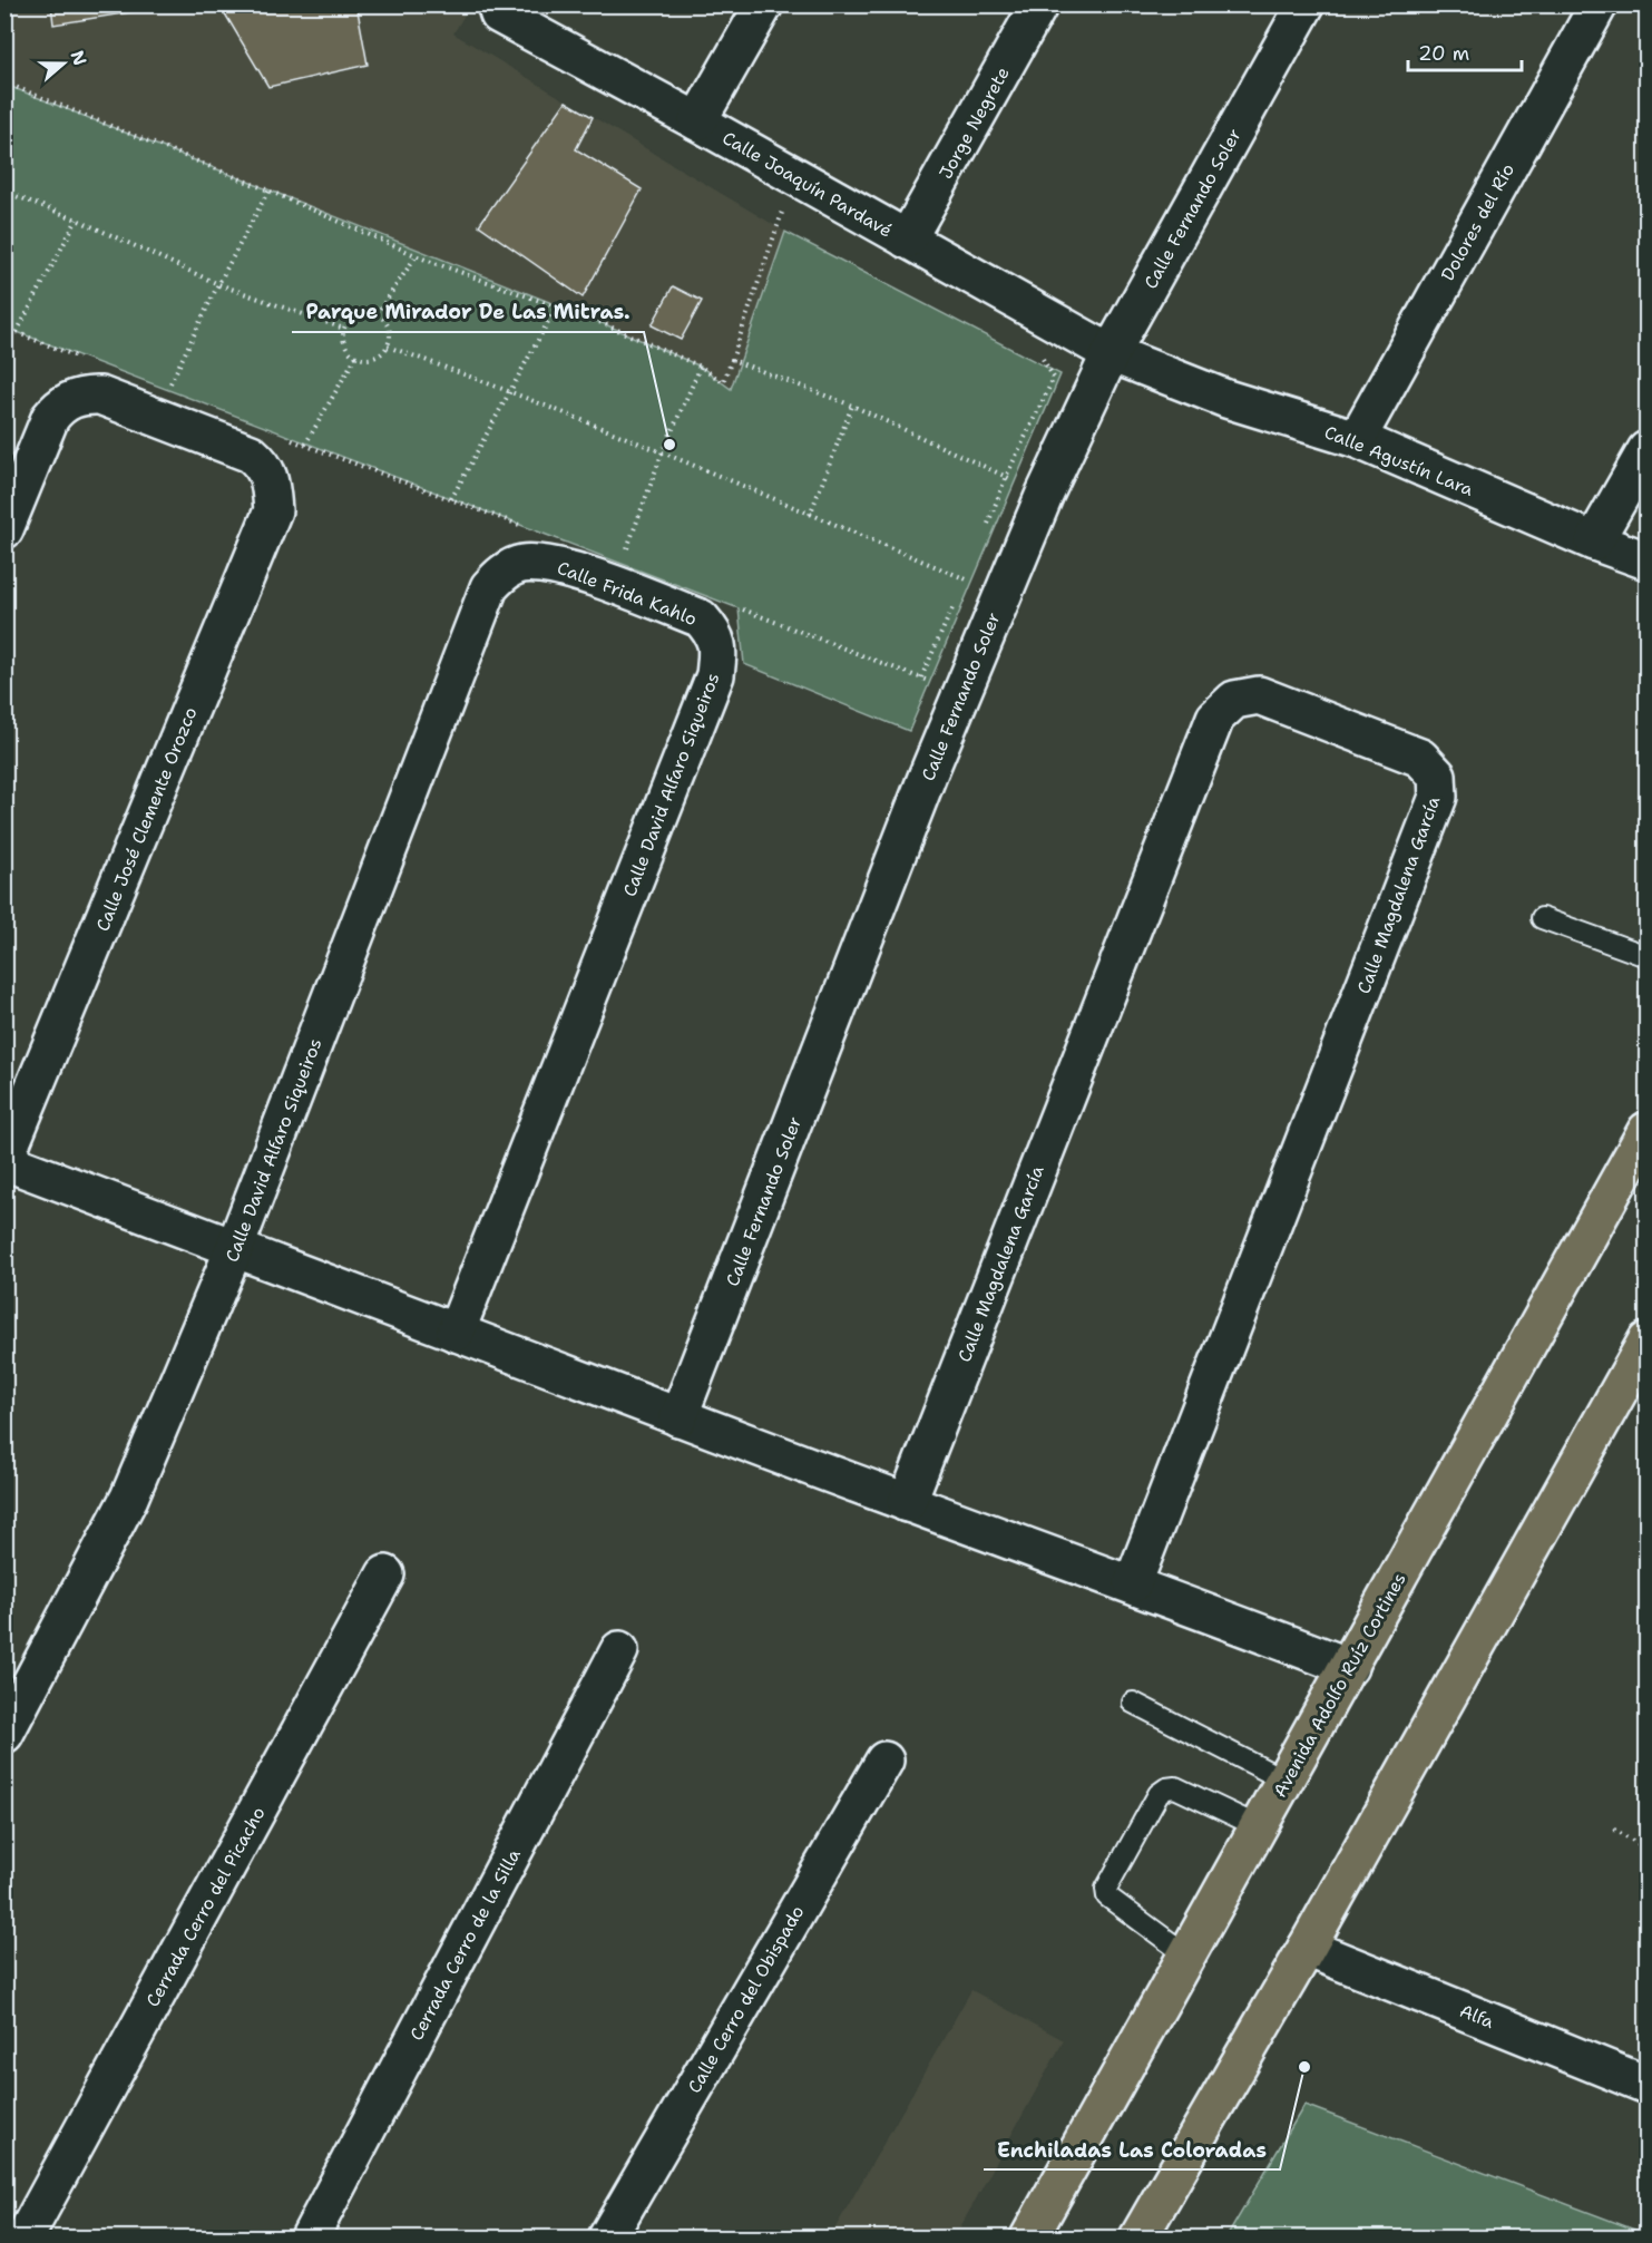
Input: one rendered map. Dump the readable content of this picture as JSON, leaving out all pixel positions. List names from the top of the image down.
{
  "streets": {
    "main road": ["Avenida Adolfo Ruíz Cortines"],
    "street": [
      "Jorge Negrete",
      "Calle Joaquín Pardavé",
      "Calle Fernando Soler",
      "Dolores del Río",
      "Calle Agustín Lara",
      "Calle Frida Kahlo",
      "Calle David Alfaro Siqueiros",
      "Calle José Clemente Orozco",
      "Calle Magdalena García",
      "Cerrada Cerro del Picacho",
      "Cerrada Cerro de la Silla",
      "Calle Cerro del Obispado",
      "Alfa"
    ]
  },
  "crossings": [
    ["Jorge Negrete", "Calle Joaquín Pardavé"],
    ["Calle Joaquín Pardavé", "Calle Fernando Soler"],
    ["Calle Joaquín Pardavé", "Calle Agustín Lara"],
    ["Calle Fernando Soler", "Calle Agustín Lara"],
    ["Dolores del Río", "Calle Agustín Lara"],
    ["Calle Frida Kahlo", "Calle David Alfaro Siqueiros"]
  ],
  "places": ["Parque Mirador De Las Mitras.", "Enchiladas Las Coloradas"],
  "scale_bar": "20 m",
  "north": "right"
}
